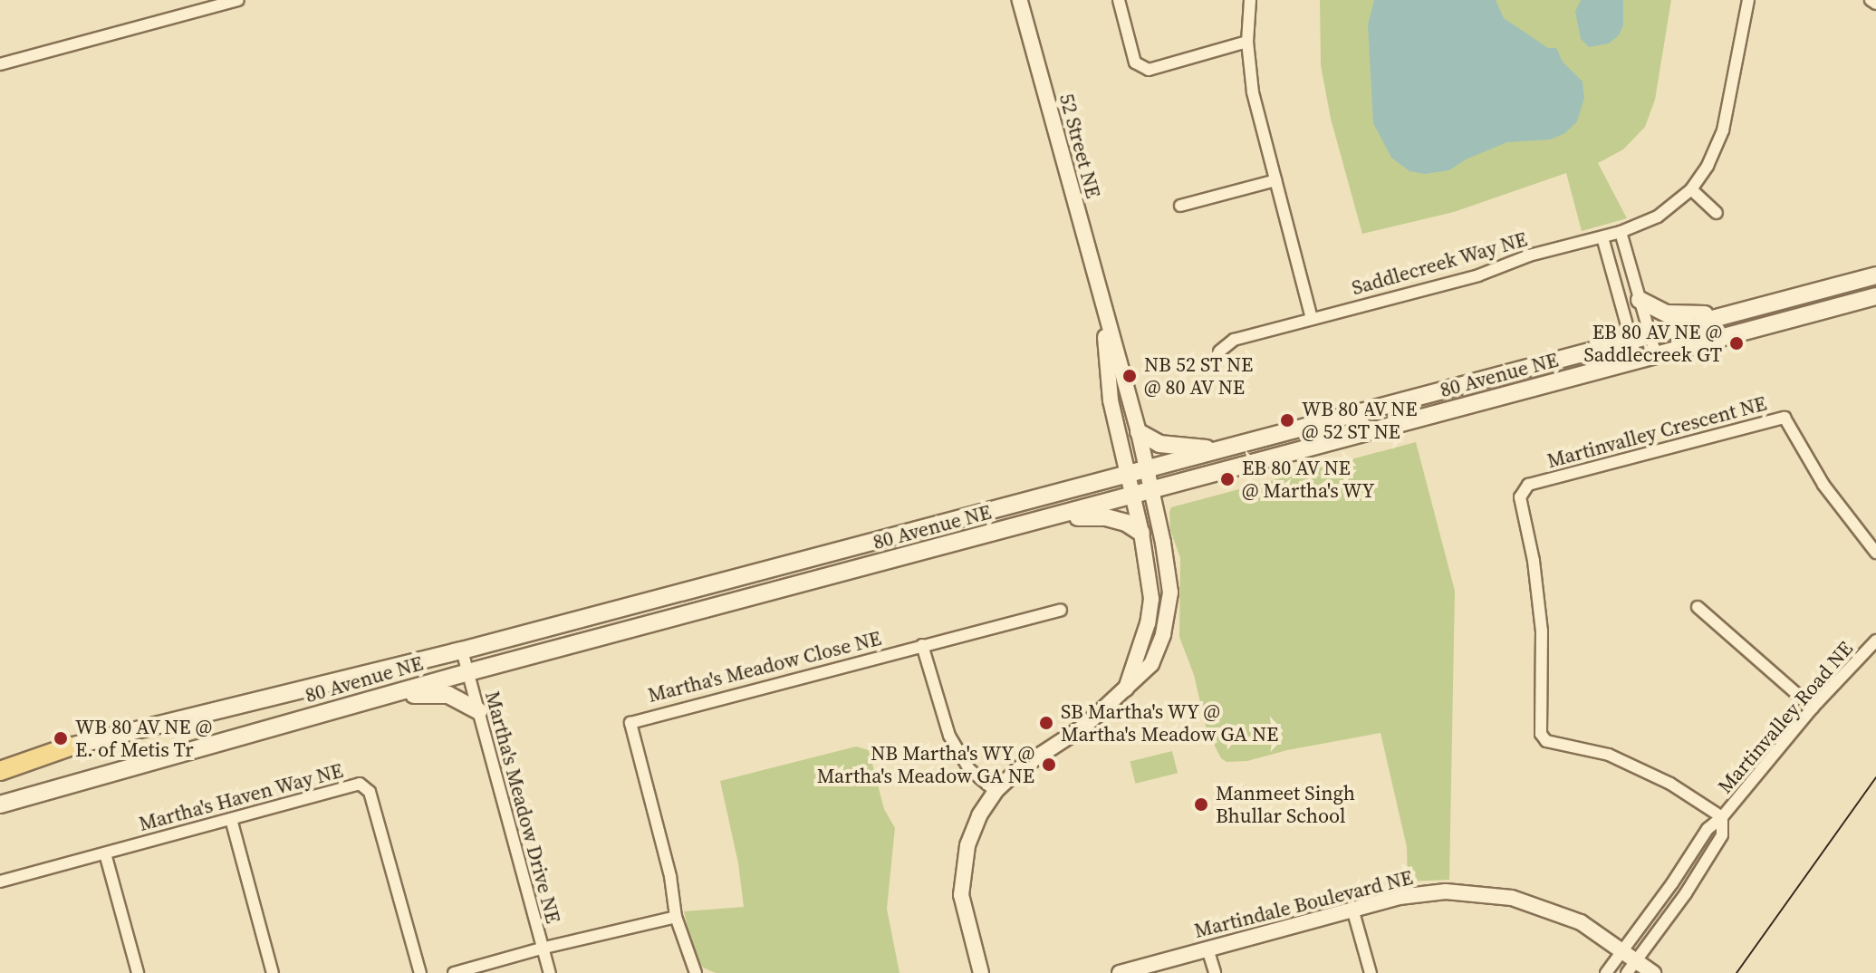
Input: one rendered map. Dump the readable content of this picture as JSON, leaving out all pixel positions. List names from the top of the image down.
{
  "streets": {
    "main road": ["80 Avenue NE"],
    "street": [
      "52 Street NE",
      "Saddlecreek Way NE",
      "Martinvalley Crescent NE",
      "Martha's Meadow Close NE",
      "Martinvalley Road NE",
      "Martha's Haven Way NE",
      "Martha's Meadow Drive NE",
      "Martindale Boulevard NE"
    ]
  },
  "crossings": [
    ["52 Street NE", "80 Avenue NE"],
    ["80 Avenue NE", "Martha's Meadow Drive NE"],
    ["Martinvalley Crescent NE", "Martinvalley Road NE"],
    ["Martinvalley Road NE", "Martindale Boulevard NE"]
  ],
  "places": [
    "EB 80 AV NE @ Saddlecreek GT",
    "NB 52 ST NE @ 80 AV NE",
    "WB 80 AV NE @ 52 ST NE",
    "EB 80 AV NE @ Martha's WY",
    "SB Martha's WY @ Martha's Meadow GA NE",
    "WB 80 AV NE @ E. of Metis Tr",
    "NB Martha's WY @ Martha's Meadow GA NE",
    "Manmeet Singh Bhullar School"
  ]
}
